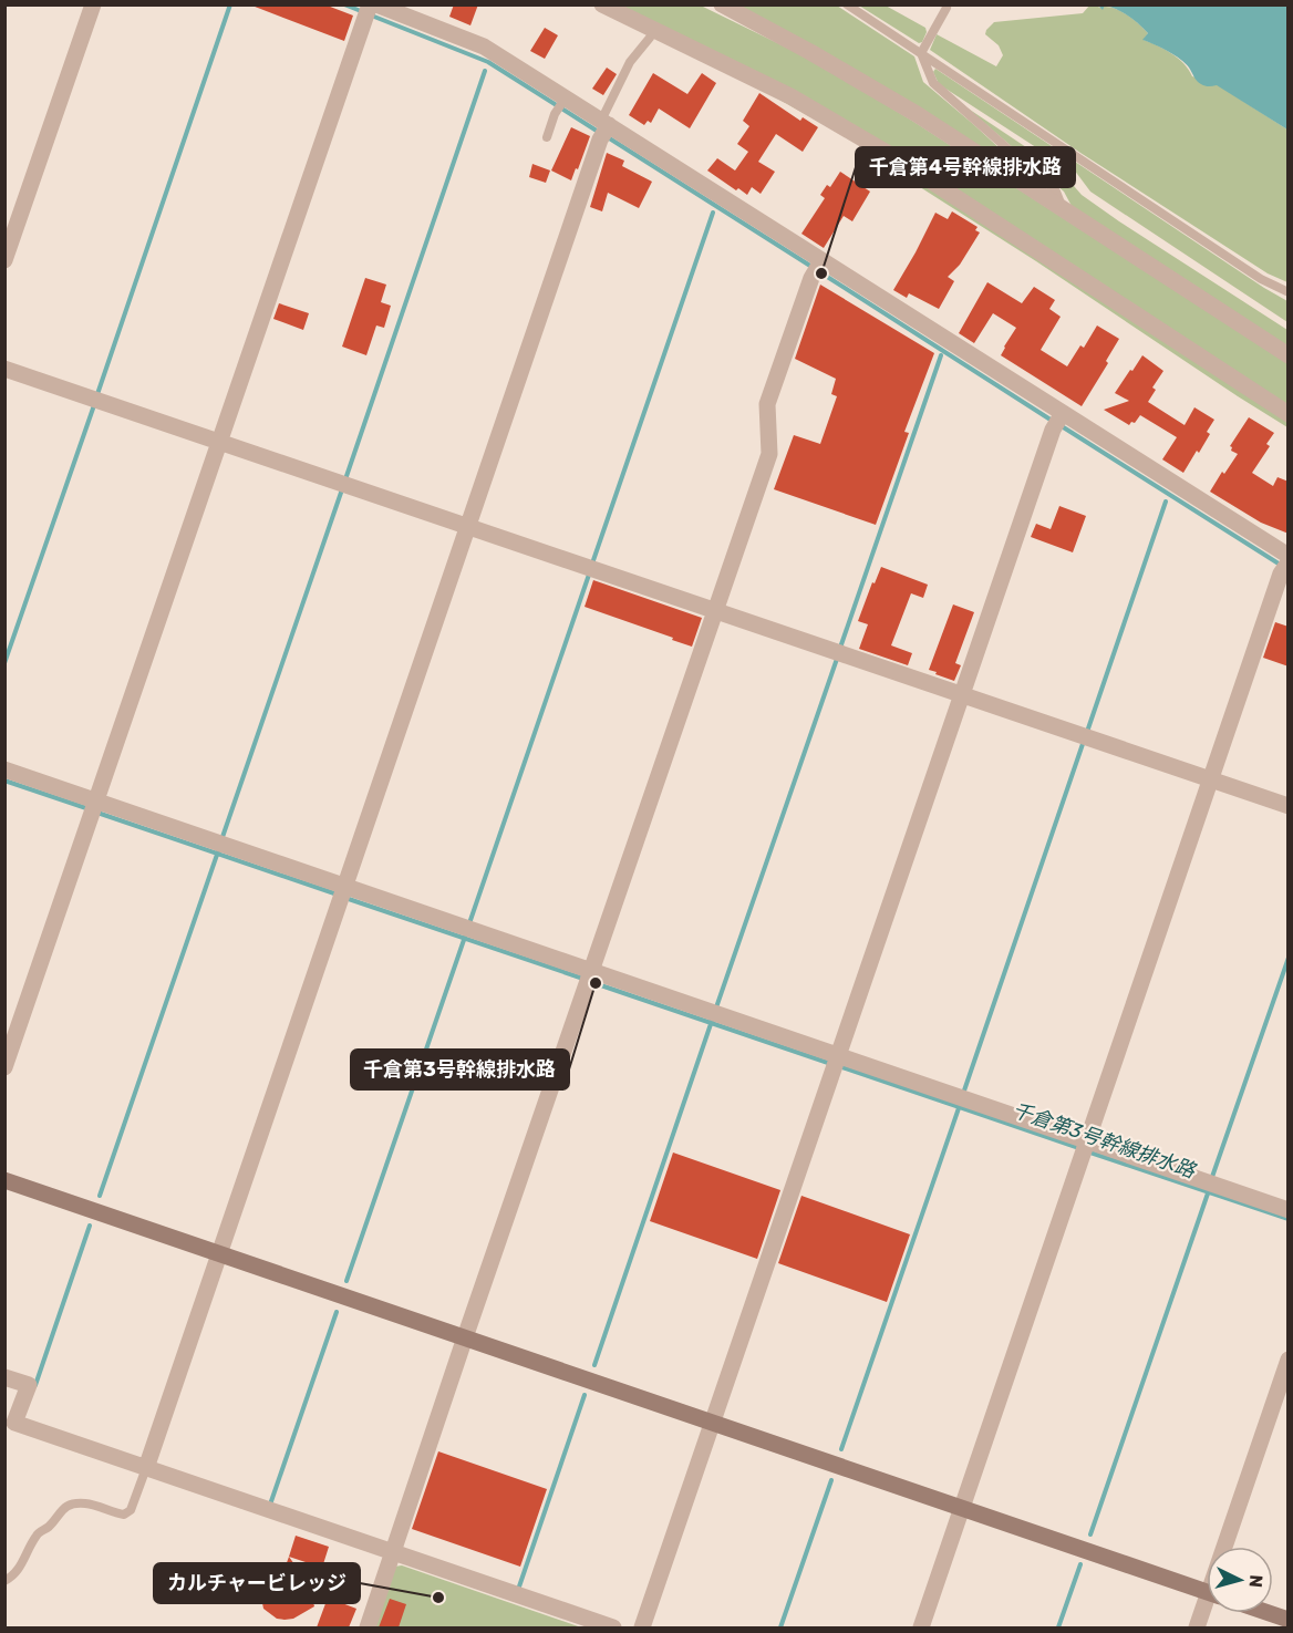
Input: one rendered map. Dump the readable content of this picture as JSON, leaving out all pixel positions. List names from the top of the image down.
{
  "water": ["千倉第3号幹線排水路"],
  "places": ["千倉第4号幹線排水路", "千倉第3号幹線排水路", "カルチャービレッジ"],
  "north": "right"
}
